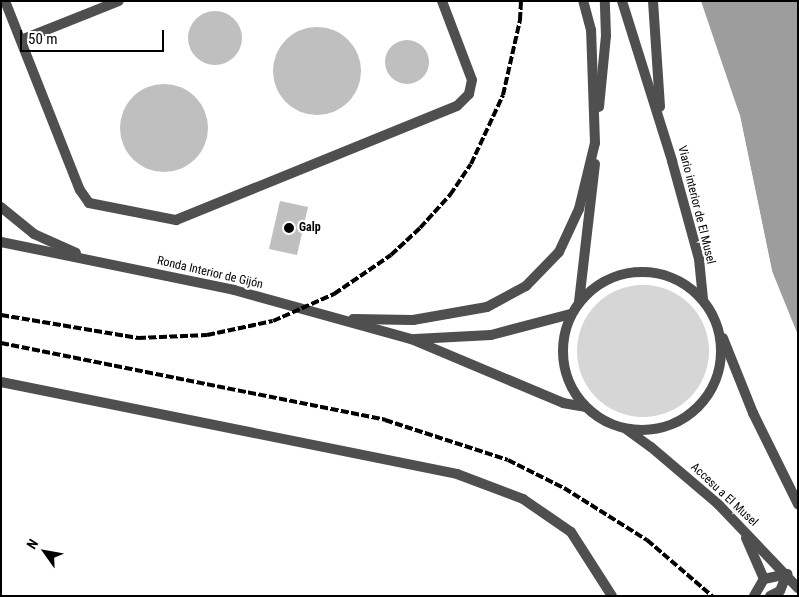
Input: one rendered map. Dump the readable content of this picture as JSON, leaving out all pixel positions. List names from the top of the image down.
{
  "streets": {
    "lane": ["Viario interior de El Musel", "Ronda Interior de Gijón", "Accesu a El Musel"]
  },
  "crossings": [
    ["Viario interior de El Musel", "Ronda Interior de Gijón"],
    ["Viario interior de El Musel", "Accesu a El Musel"],
    ["Ronda Interior de Gijón", "Accesu a El Musel"]
  ],
  "places": ["Galp"],
  "scale_bar": "50 m",
  "north": "top left"
}
